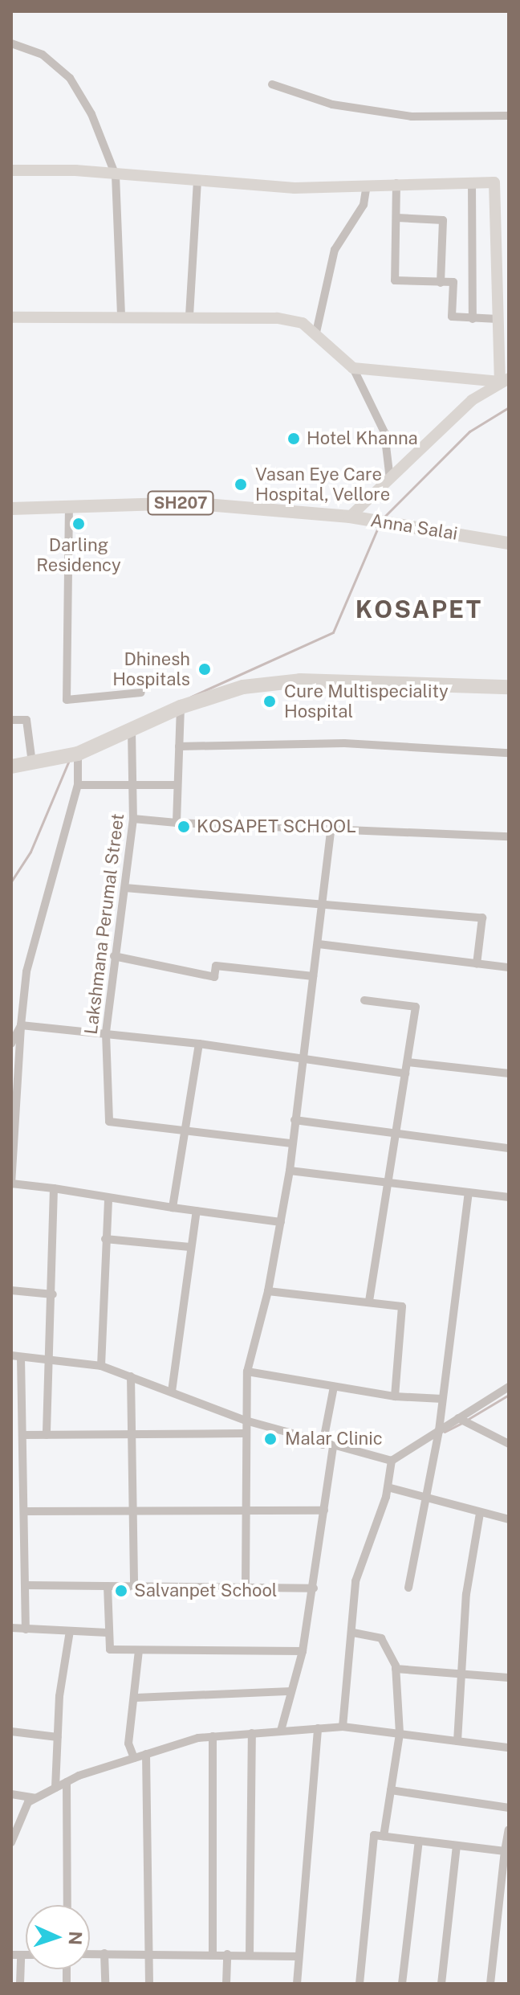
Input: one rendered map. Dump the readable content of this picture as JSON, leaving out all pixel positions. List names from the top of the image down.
{
  "streets": {
    "main road": ["SH207", "Anna Salai"],
    "street": ["Lakshmana Perumal Street"]
  },
  "districts": ["KOSAPET"],
  "places": [
    "Hotel Khanna",
    "Vasan Eye Care Hospital, Vellore",
    "Darling Residency",
    "Dhinesh Hospitals",
    "Cure Multispeciality Hospital",
    "KOSAPET SCHOOL",
    "Malar Clinic",
    "Salvanpet School"
  ],
  "north": "right"
}
